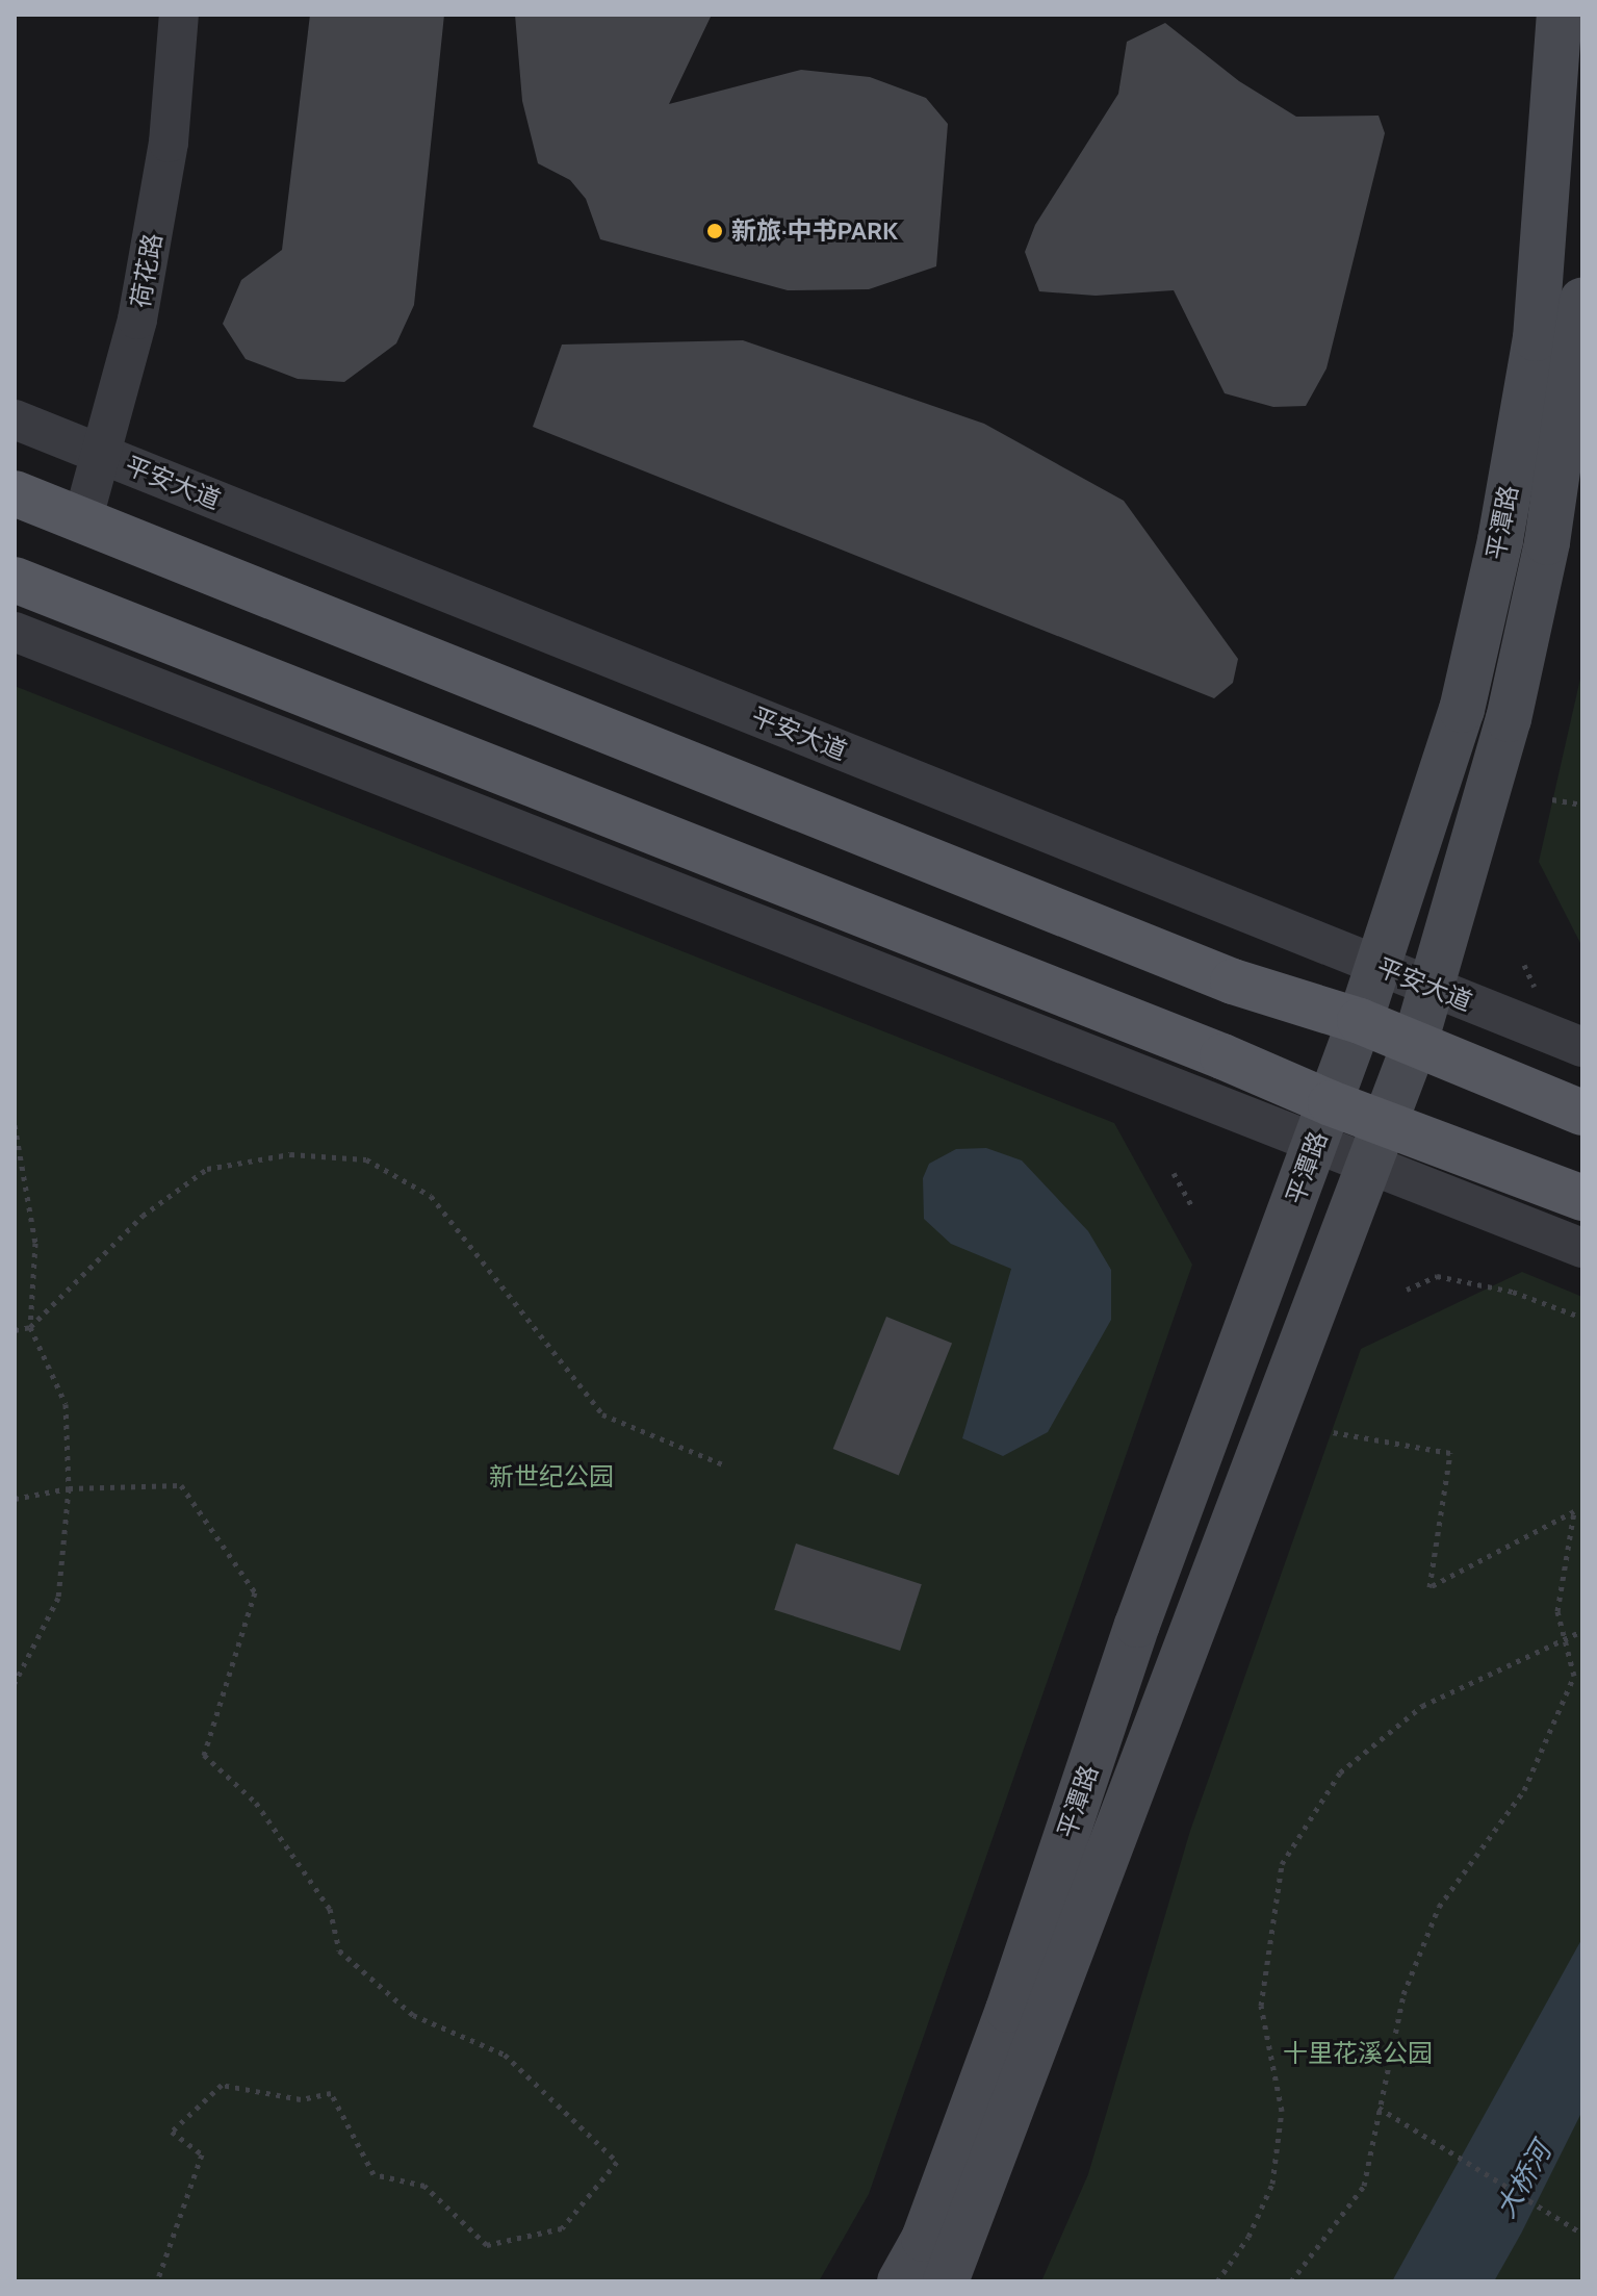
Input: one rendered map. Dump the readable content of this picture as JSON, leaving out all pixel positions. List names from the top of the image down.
{
  "streets": {
    "main road": ["平潭路"],
    "street": ["荷花路", "平安大道"]
  },
  "crossings": [
    ["荷花路", "平安大道"],
    ["平安大道", "平潭路"]
  ],
  "water": ["大桥河"],
  "parks": ["新世纪公园", "十里花溪公园"],
  "places": ["新旅·中书PARK"]
}
